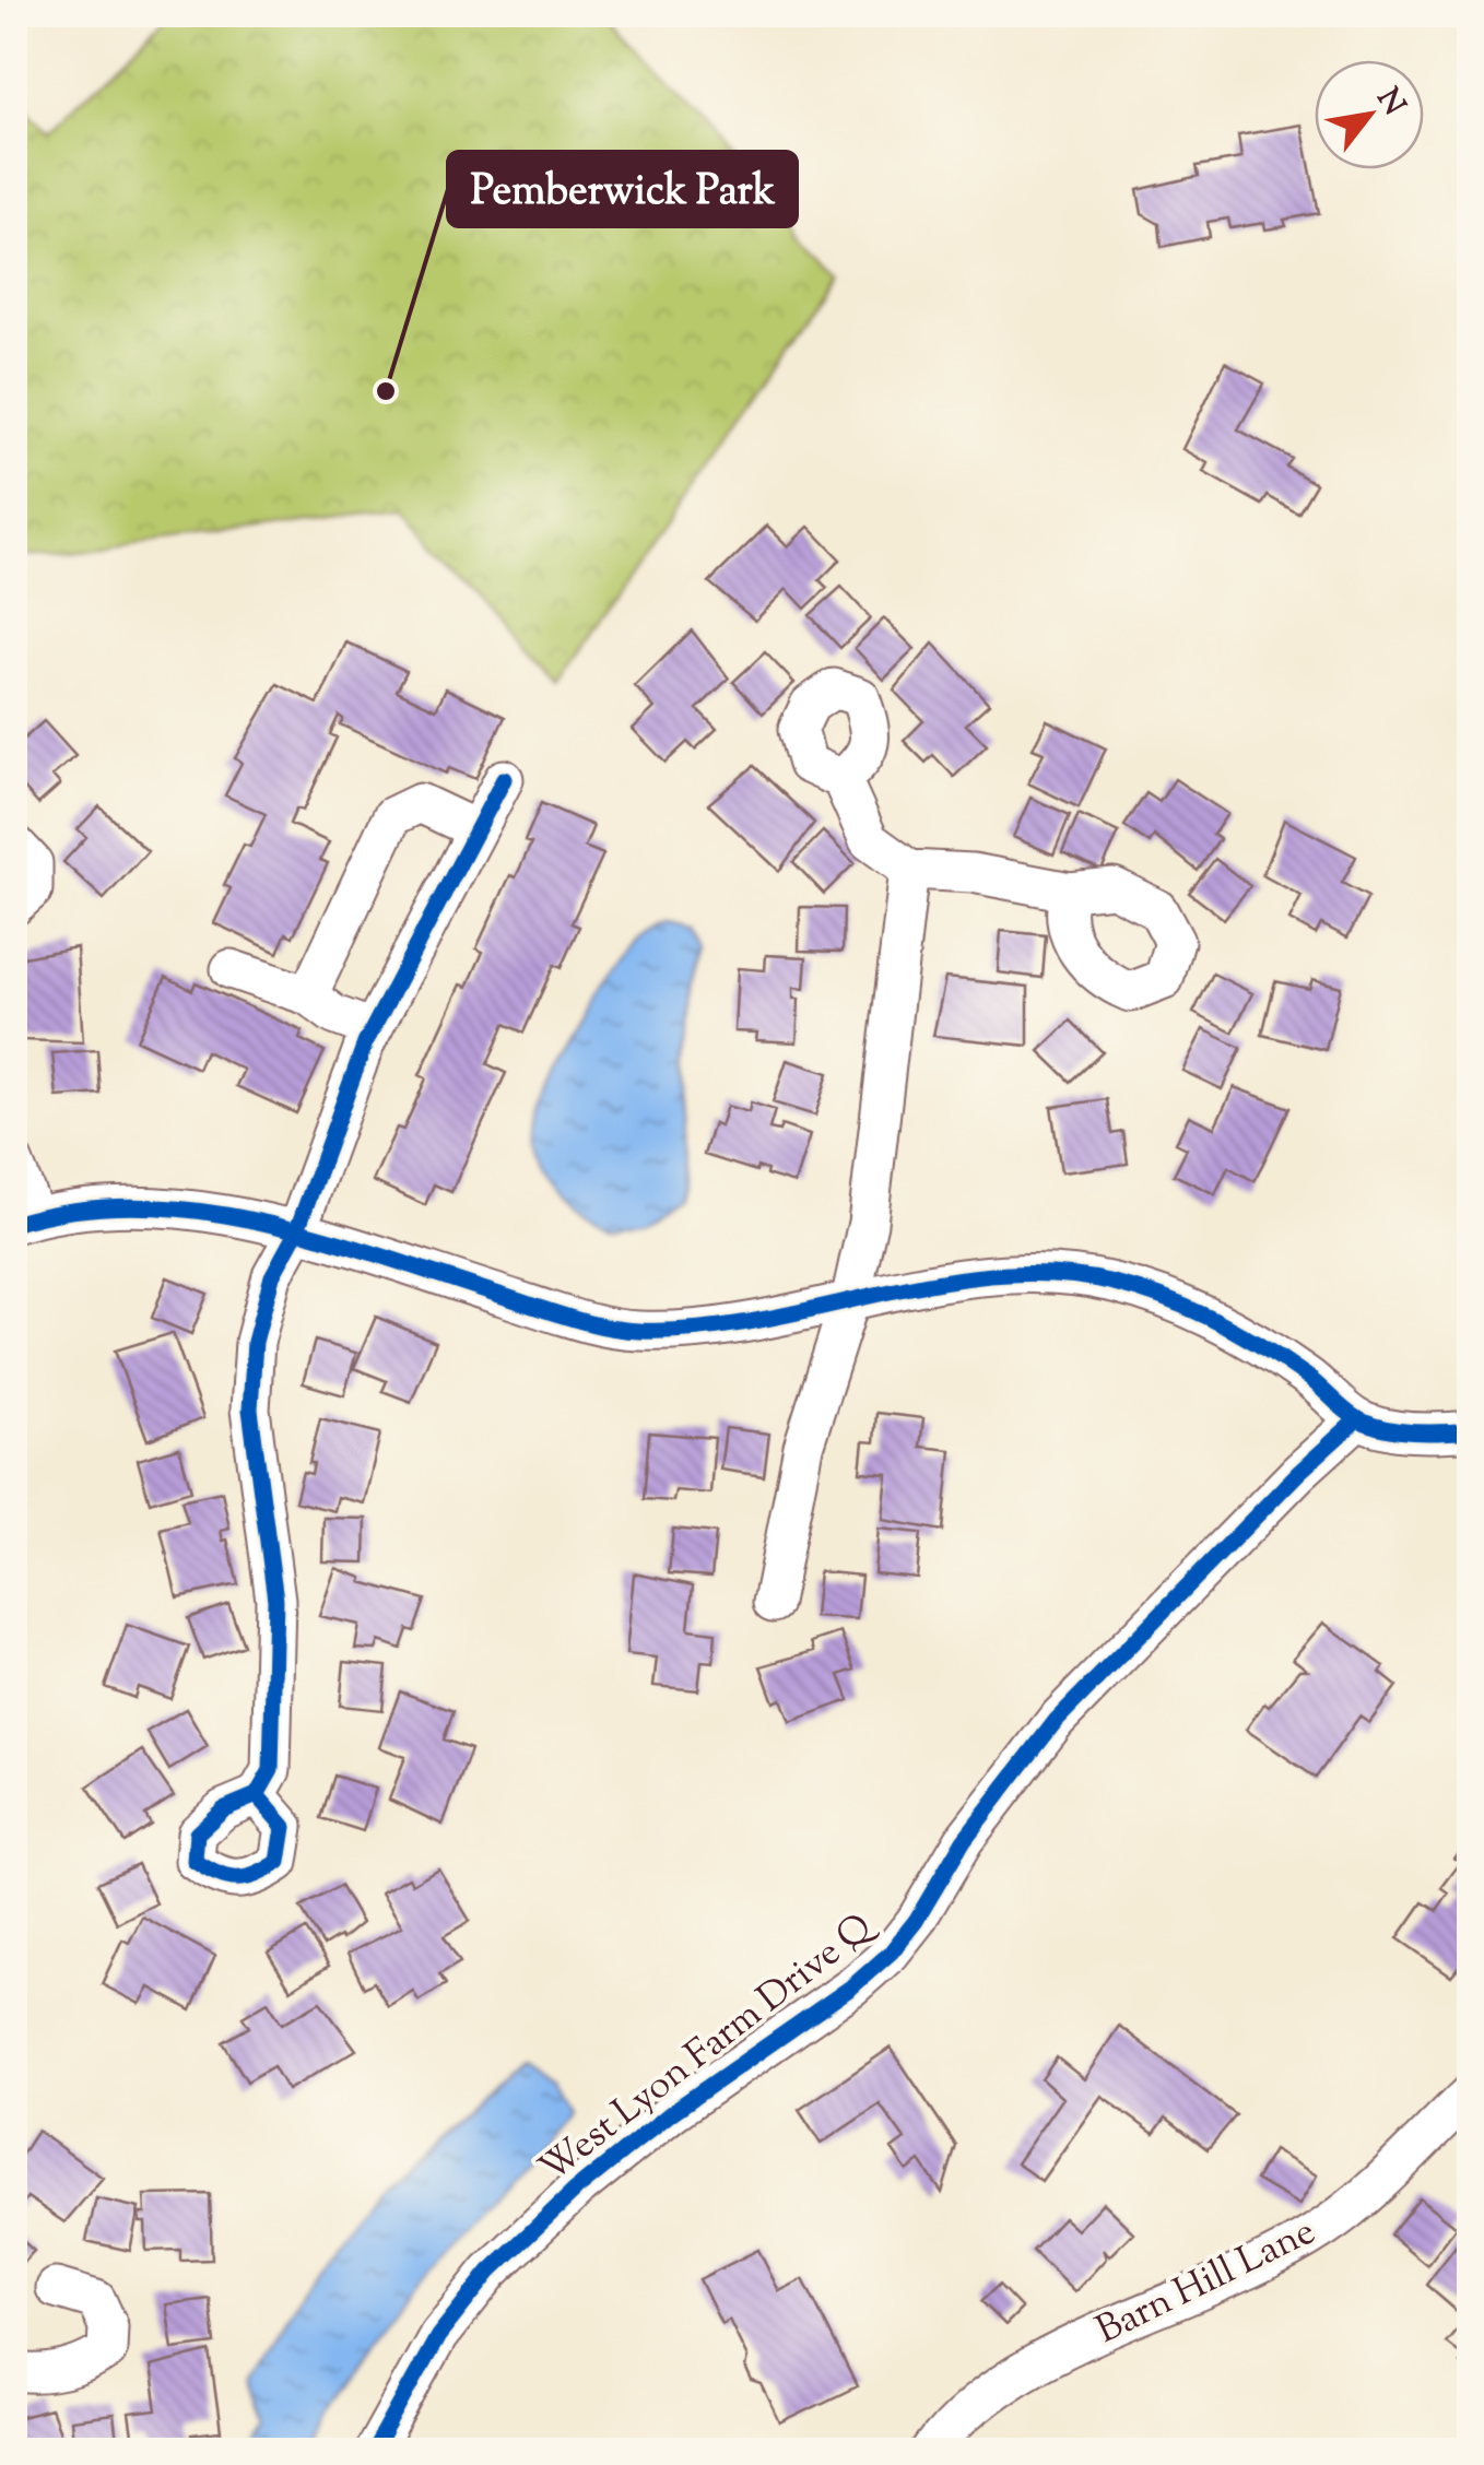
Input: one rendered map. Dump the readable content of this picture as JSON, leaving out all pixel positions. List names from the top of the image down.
{
  "streets": {
    "street": ["West Lyon Farm Drive Q", "Barn Hill Lane"]
  },
  "places": ["Pemberwick Park"],
  "north": "top right"
}
